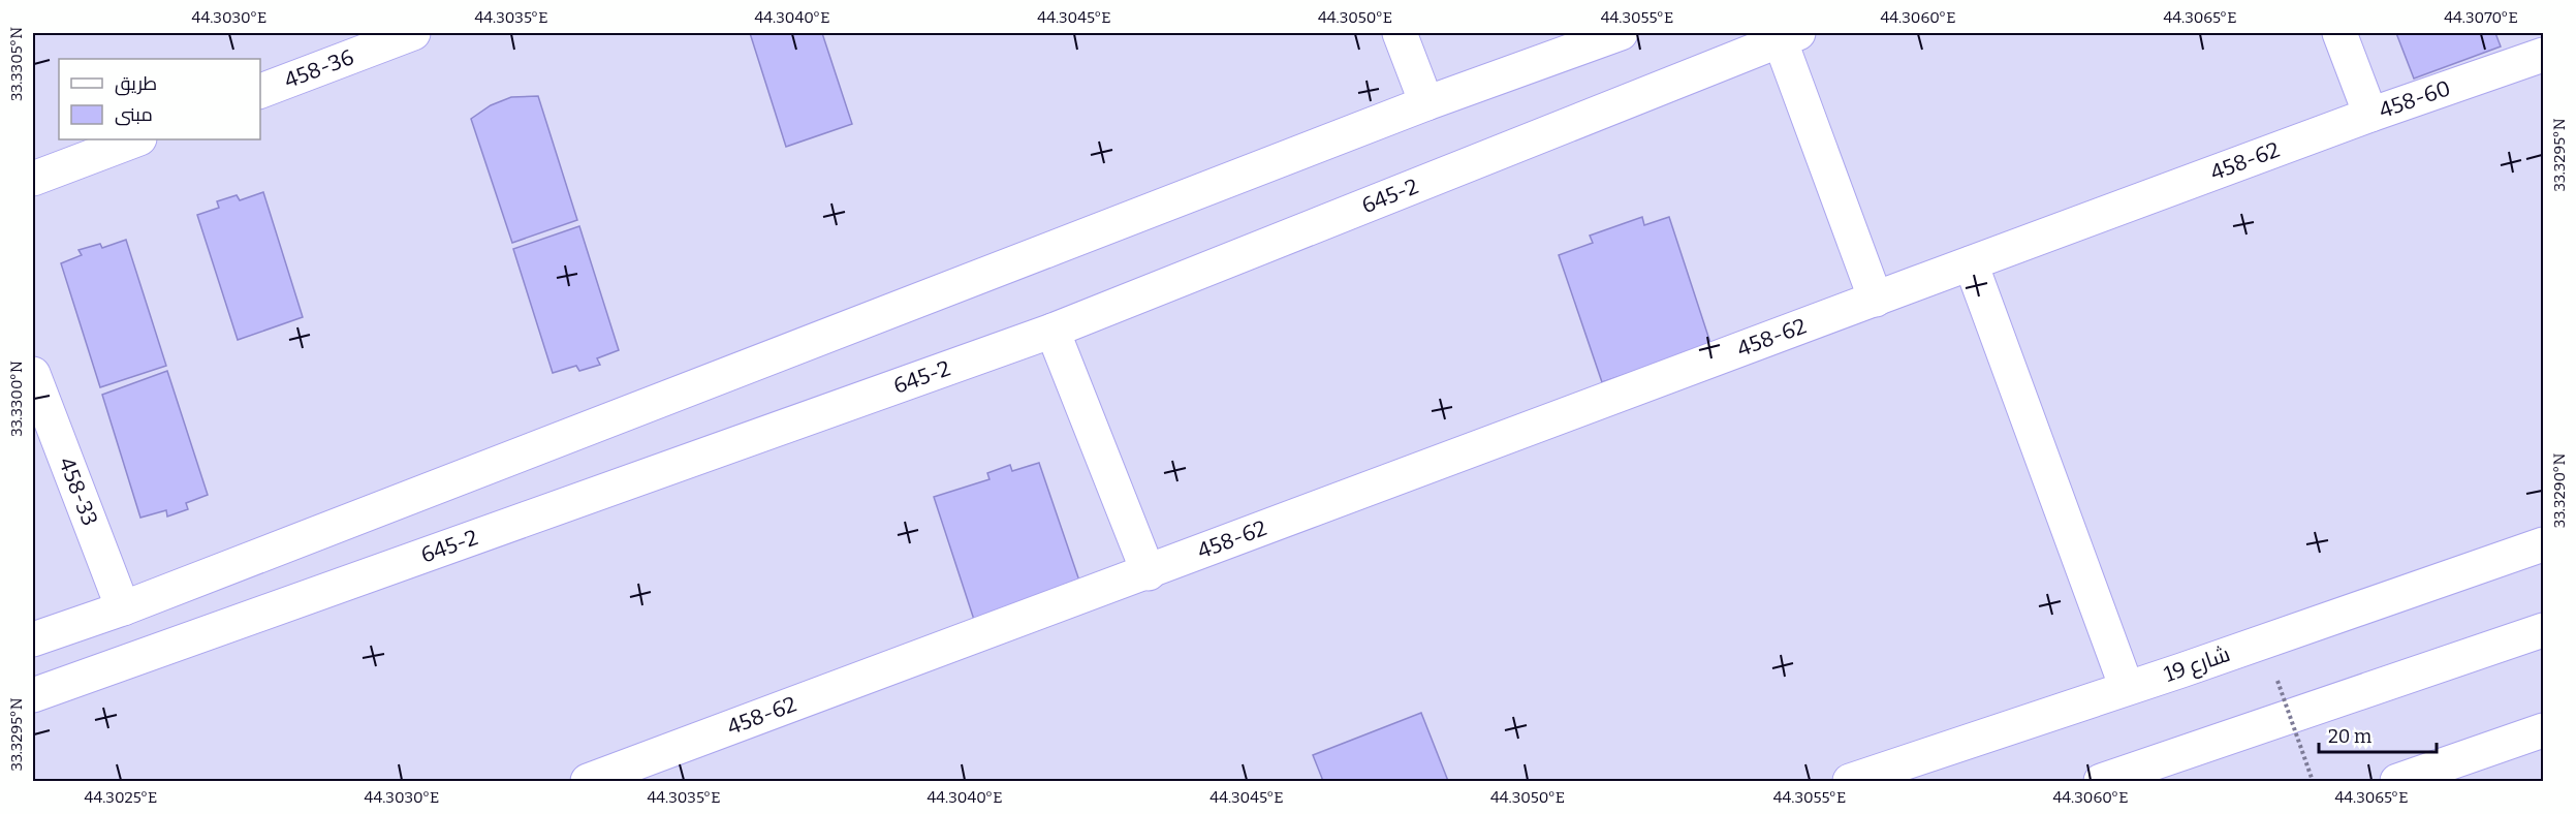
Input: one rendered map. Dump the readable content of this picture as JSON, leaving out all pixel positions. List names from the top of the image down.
{
  "streets": {
    "main road": [
      "458-36",
      "458-60",
      "458-62",
      "645-2",
      "458-33",
      "شارع 19"
    ]
  },
  "crossings": [
    ["458-60", "458-62"]
  ],
  "legend": ["طريق", "مبنى"],
  "scale_bar": "20 m",
  "coordinates": [
    "44.3030°E",
    "44.3035°E",
    "44.3040°E",
    "44.3045°E",
    "44.3050°E",
    "44.3055°E",
    "44.3060°E",
    "44.3065°E",
    "44.3070°E",
    "33.3305°N",
    "33.3295°N",
    "33.3300°N",
    "33.3290°N",
    "44.3025°E"
  ]
}
